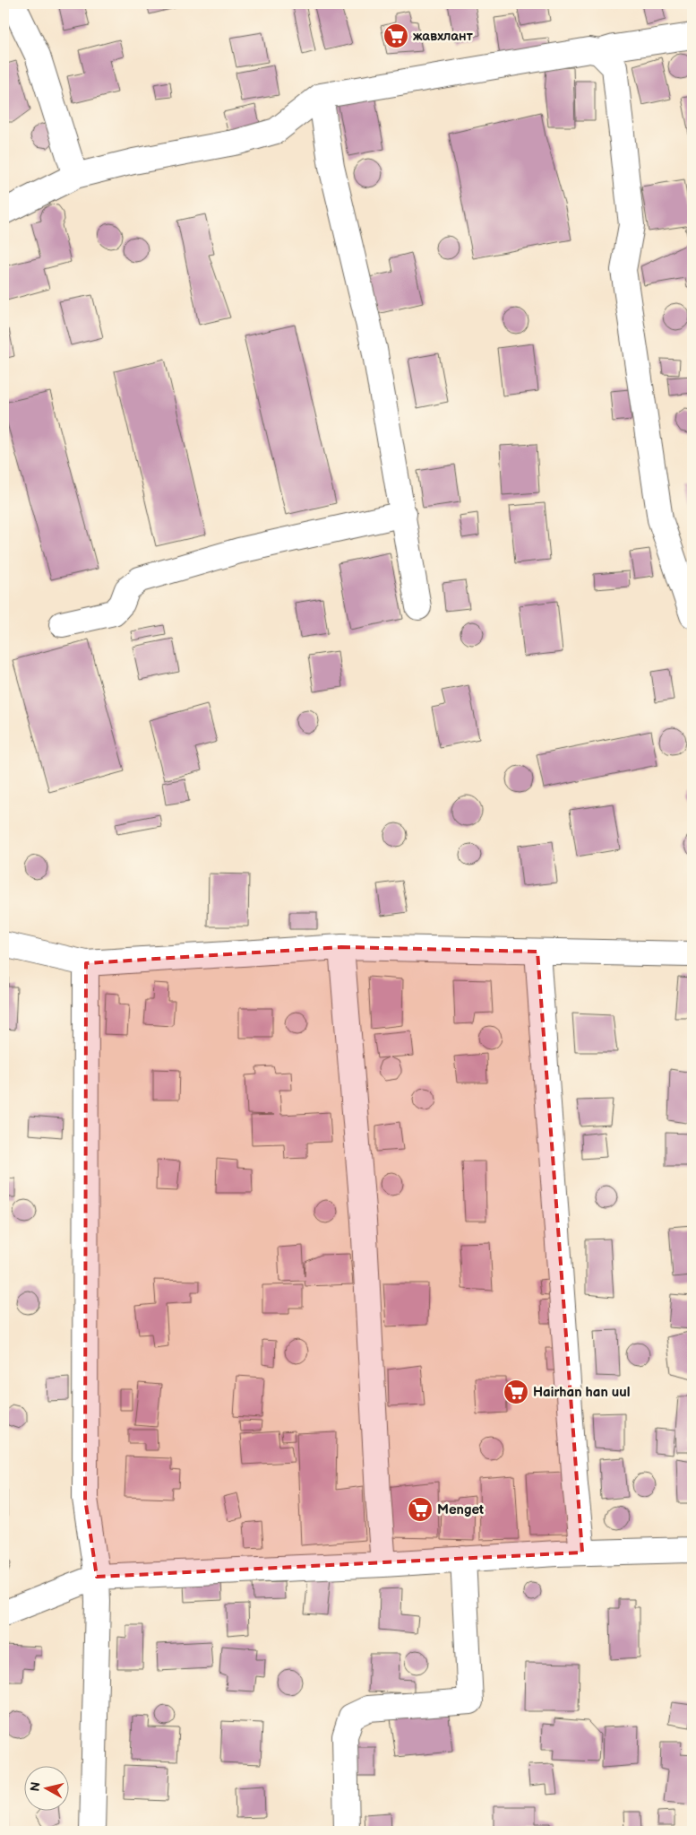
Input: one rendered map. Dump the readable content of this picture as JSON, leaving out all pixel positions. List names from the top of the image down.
{
  "places": {
    "supermarket": ["жавхлант", "Hairhan han uul", "Menget"]
  },
  "north": "left"
}
